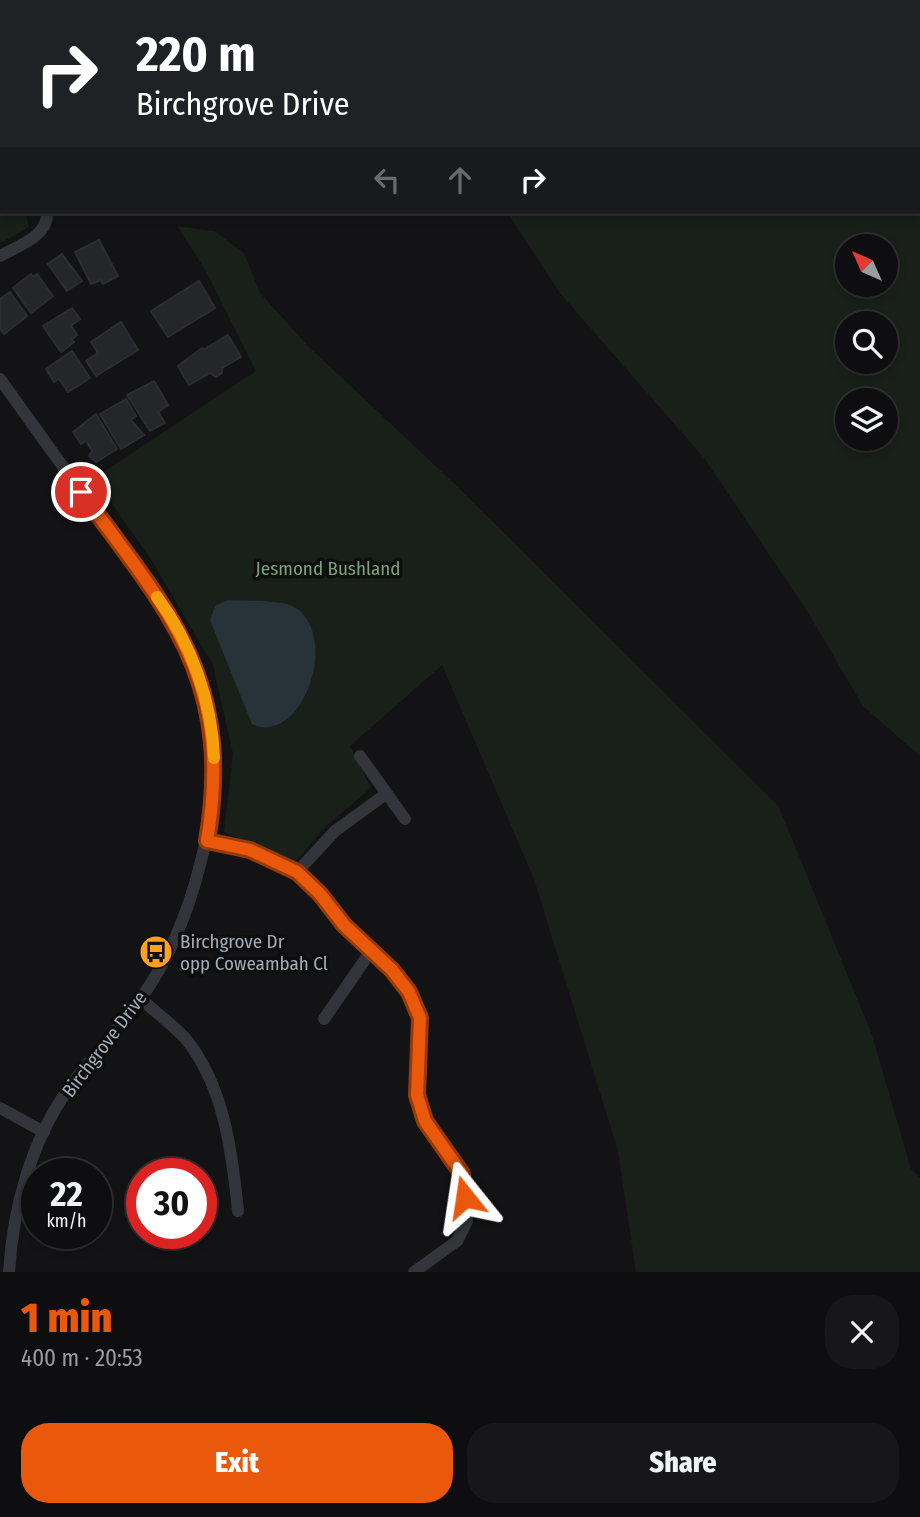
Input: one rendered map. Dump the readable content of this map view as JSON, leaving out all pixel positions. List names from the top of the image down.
{
  "streets": {
    "street": ["Birchgrove Drive"]
  },
  "parks": ["Jesmond Bushland"],
  "places": {
    "bus stop": ["Birchgrove Dr opp Coweambah Cl"]
  },
  "north": "top left",
  "page": {
    "turn": ["220 m", "Birchgrove Drive"],
    "speed": "22 km/h",
    "limit": "30",
    "heading": ["1 min", "400 m · 20:53"],
    "buttons": ["Exit", "Share"]
  }
}
